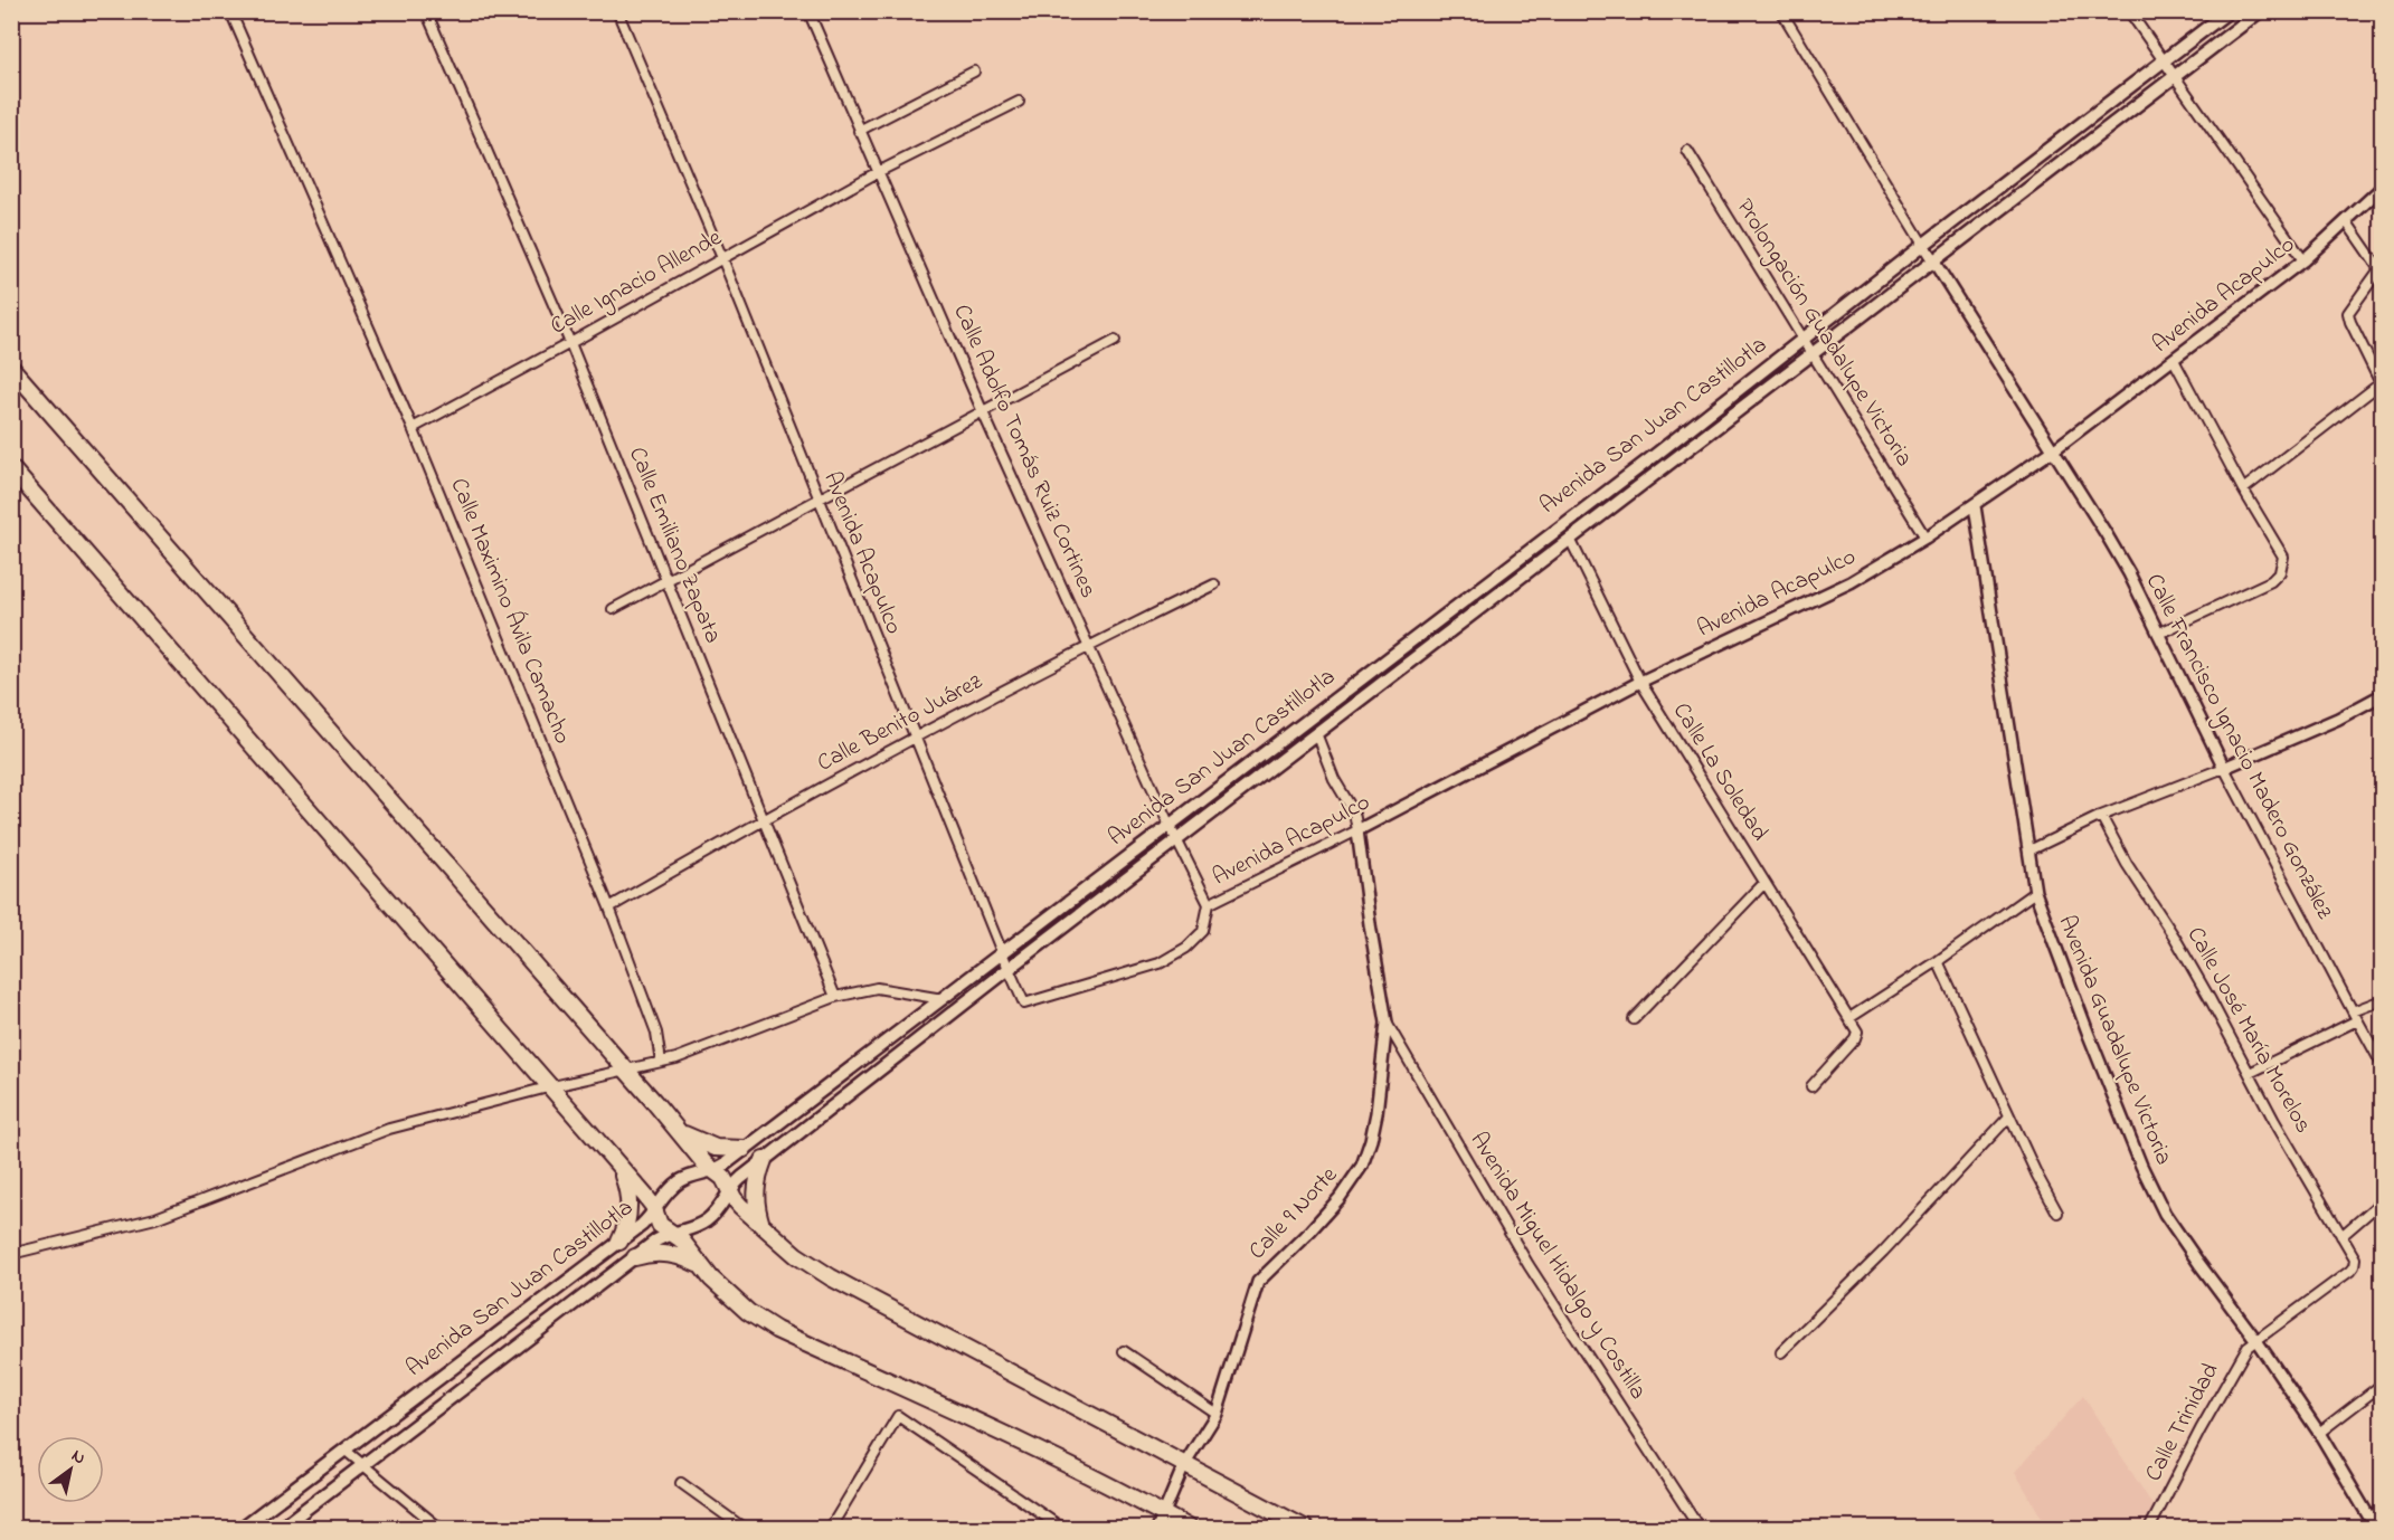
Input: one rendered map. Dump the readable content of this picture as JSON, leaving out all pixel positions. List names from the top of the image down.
{
  "streets": {
    "main road": ["Avenida San Juan Castillotla"],
    "street": [
      "Calle Ignacio Allende",
      "Avenida Acapulco",
      "Prolongación Guadalupe Victoria",
      "Calle Adolfo Tomás Ruiz Cortines",
      "Calle Emiliano Zapata",
      "Calle Maximino Ávila Camacho",
      "Calle Benito Juárez",
      "Calle Francisco Ignacio Madero González",
      "Calle La Soledad",
      "Calle José María Morelos",
      "Avenida Guadalupe Victoria",
      "Calle 9 Norte",
      "Avenida Miguel Hidalgo y Costilla",
      "Calle Trinidad"
    ]
  },
  "crossings": [
    ["Calle Ignacio Allende", "Avenida Acapulco"],
    ["Calle Ignacio Allende", "Calle Adolfo Tomás Ruiz Cortines"],
    ["Calle Ignacio Allende", "Calle Emiliano Zapata"],
    ["Calle Ignacio Allende", "Calle Maximino Ávila Camacho"],
    ["Avenida Acapulco", "Prolongación Guadalupe Victoria"],
    ["Avenida Acapulco", "Avenida San Juan Castillotla"],
    ["Avenida Acapulco", "Calle Adolfo Tomás Ruiz Cortines"],
    ["Avenida Acapulco", "Calle Benito Juárez"],
    ["Avenida Acapulco", "Calle Francisco Ignacio Madero González"],
    ["Avenida Acapulco", "Calle La Soledad"],
    ["Avenida Acapulco", "Avenida Guadalupe Victoria"],
    ["Avenida Acapulco", "Calle 9 Norte"],
    ["Prolongación Guadalupe Victoria", "Avenida San Juan Castillotla"],
    ["Avenida San Juan Castillotla", "Calle Adolfo Tomás Ruiz Cortines"],
    ["Avenida San Juan Castillotla", "Calle Francisco Ignacio Madero González"],
    ["Avenida San Juan Castillotla", "Calle La Soledad"],
    ["Calle Adolfo Tomás Ruiz Cortines", "Calle Benito Juárez"],
    ["Calle Emiliano Zapata", "Calle Benito Juárez"],
    ["Calle Maximino Ávila Camacho", "Calle Benito Juárez"],
    ["Calle José María Morelos", "Calle Trinidad"],
    ["Avenida Guadalupe Victoria", "Calle Trinidad"],
    ["Calle 9 Norte", "Avenida Miguel Hidalgo y Costilla"]
  ],
  "north": "top right"
}
